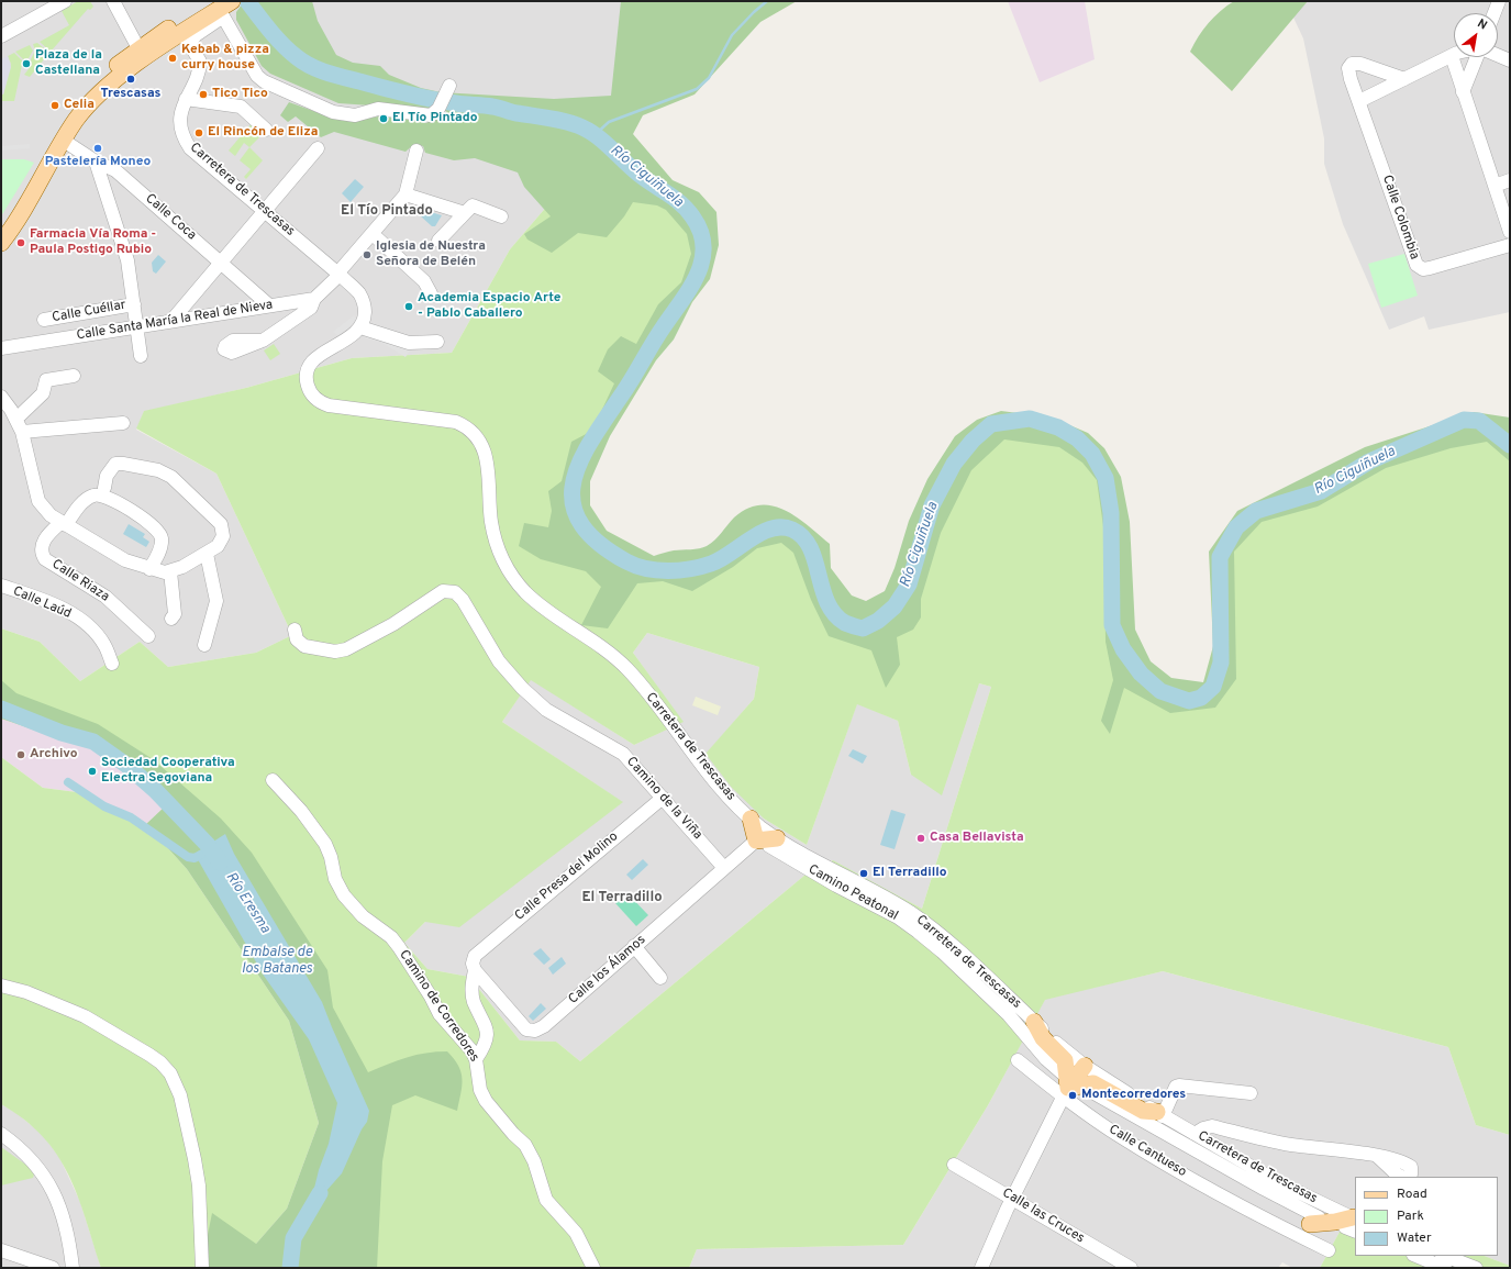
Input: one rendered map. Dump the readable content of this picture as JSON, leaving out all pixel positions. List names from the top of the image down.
{
  "streets": {
    "street": [
      "Carretera de Trescasas",
      "Calle Coca",
      "Calle Colombia",
      "Calle Cuéllar",
      "Calle Santa María la Real de Nieva",
      "Calle Riaza",
      "Calle Laúd",
      "Camino de la Viña",
      "Calle Presa del Molino",
      "Camino Peatonal",
      "Calle los Álamos",
      "Camino de Corredores",
      "Calle Cantueso",
      "Calle las Cruces"
    ]
  },
  "crossings": [
    ["Carretera de Trescasas", "Camino Peatonal"],
    ["Carretera de Trescasas", "Calle los Álamos"],
    ["Calle Coca", "Calle Cuéllar"],
    ["Calle Coca", "Calle Santa María la Real de Nieva"],
    ["Calle Cuéllar", "Calle Santa María la Real de Nieva"],
    ["Camino de la Viña", "Calle Presa del Molino"],
    ["Camino de la Viña", "Calle los Álamos"],
    ["Calle Presa del Molino", "Calle los Álamos"],
    ["Camino Peatonal", "Calle los Álamos"],
    ["Camino Peatonal", "Calle Cantueso"]
  ],
  "districts": ["El Tío Pintado", "El Terradillo"],
  "water": ["Río Ciguiñuela", "Río Eresma", "Embalse de los Batanes"],
  "places": [
    "Kebab & pizza curry house",
    "Plaza de la Castellana",
    "Trescasas",
    "Tico Tico",
    "Celia",
    "El Tío Pintado",
    "El Rincón de Eliza",
    "Pastelería Moneo",
    "Farmacia Vía Roma - Paula Postigo Rubio",
    "Iglesia de Nuestra Señora de Belén",
    "Academia Espacio Arte - Pablo Caballero",
    "Archivo",
    "Sociedad Cooperativa Electra Segoviana",
    "Casa Bellavista",
    "El Terradillo",
    "Montecorredores"
  ],
  "legend": ["Road", "Park", "Water"],
  "north": "top right"
}
